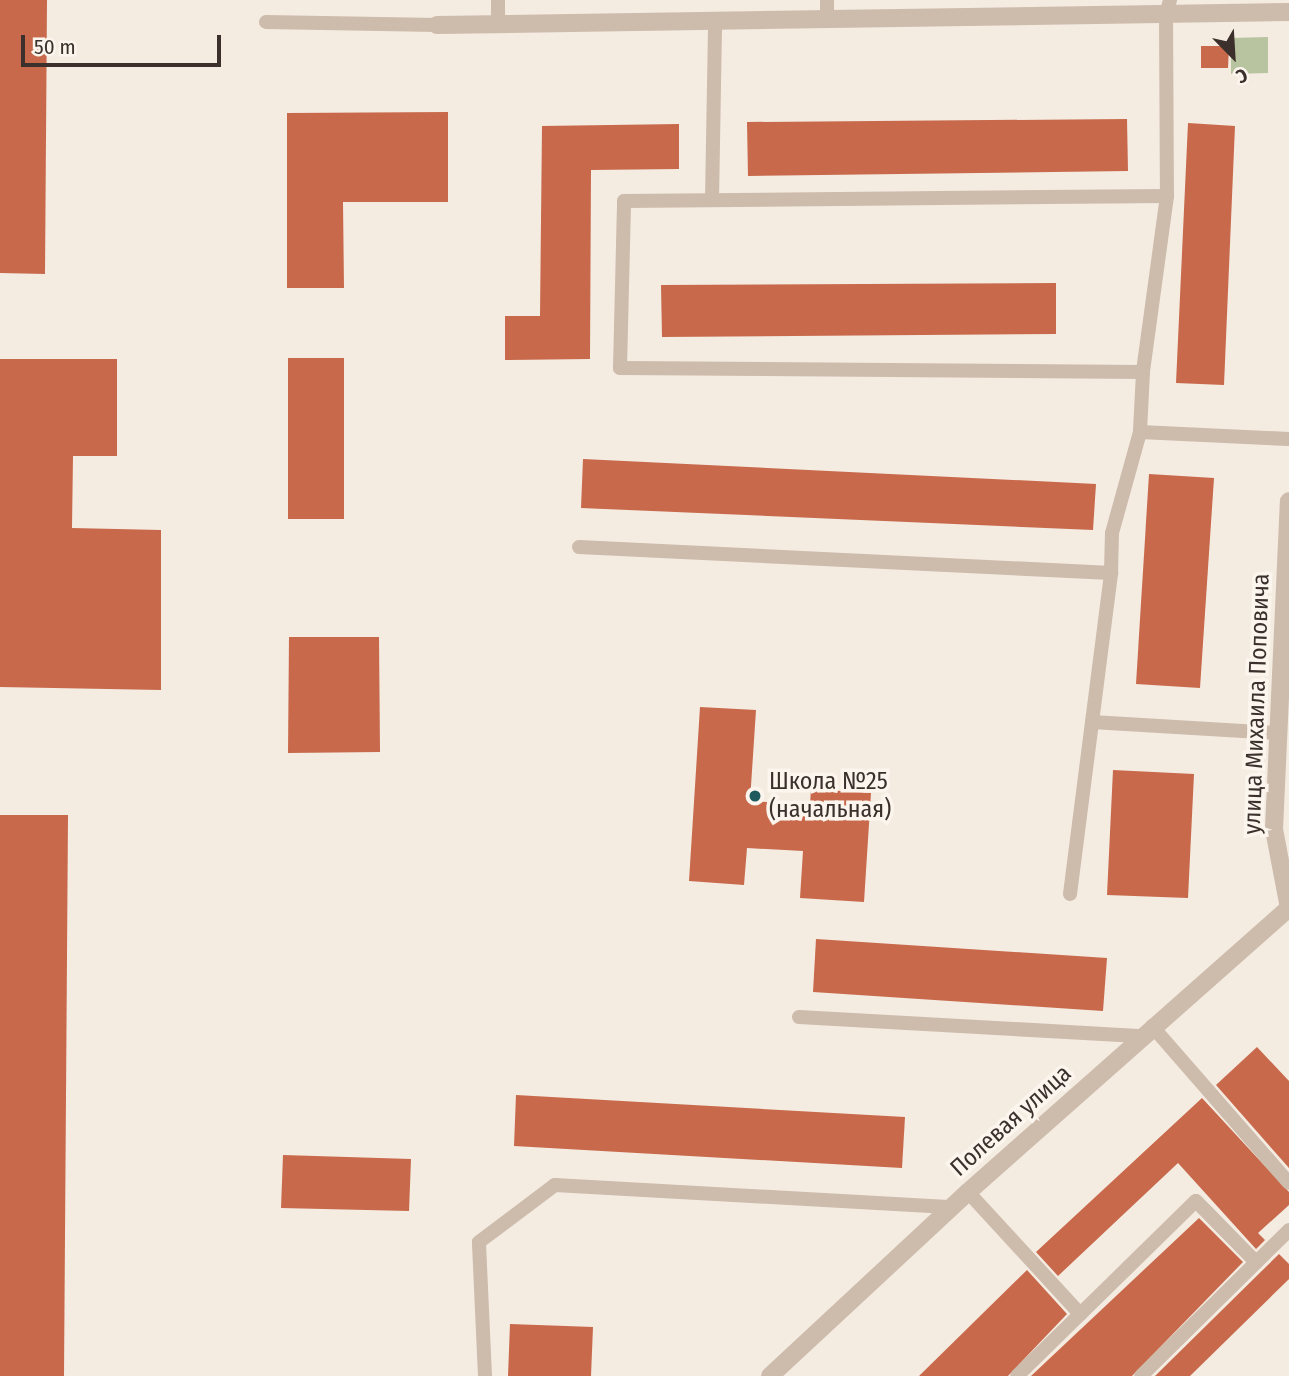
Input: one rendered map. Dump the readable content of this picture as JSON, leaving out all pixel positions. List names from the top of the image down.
{
  "streets": {
    "street": ["улица Михаила Поповича", "Полевая улица"]
  },
  "crossings": [
    ["улица Михаила Поповича", "Полевая улица"]
  ],
  "places": ["Школа №25 (начальная)"],
  "scale_bar": "50 m",
  "north": "bottom right"
}
